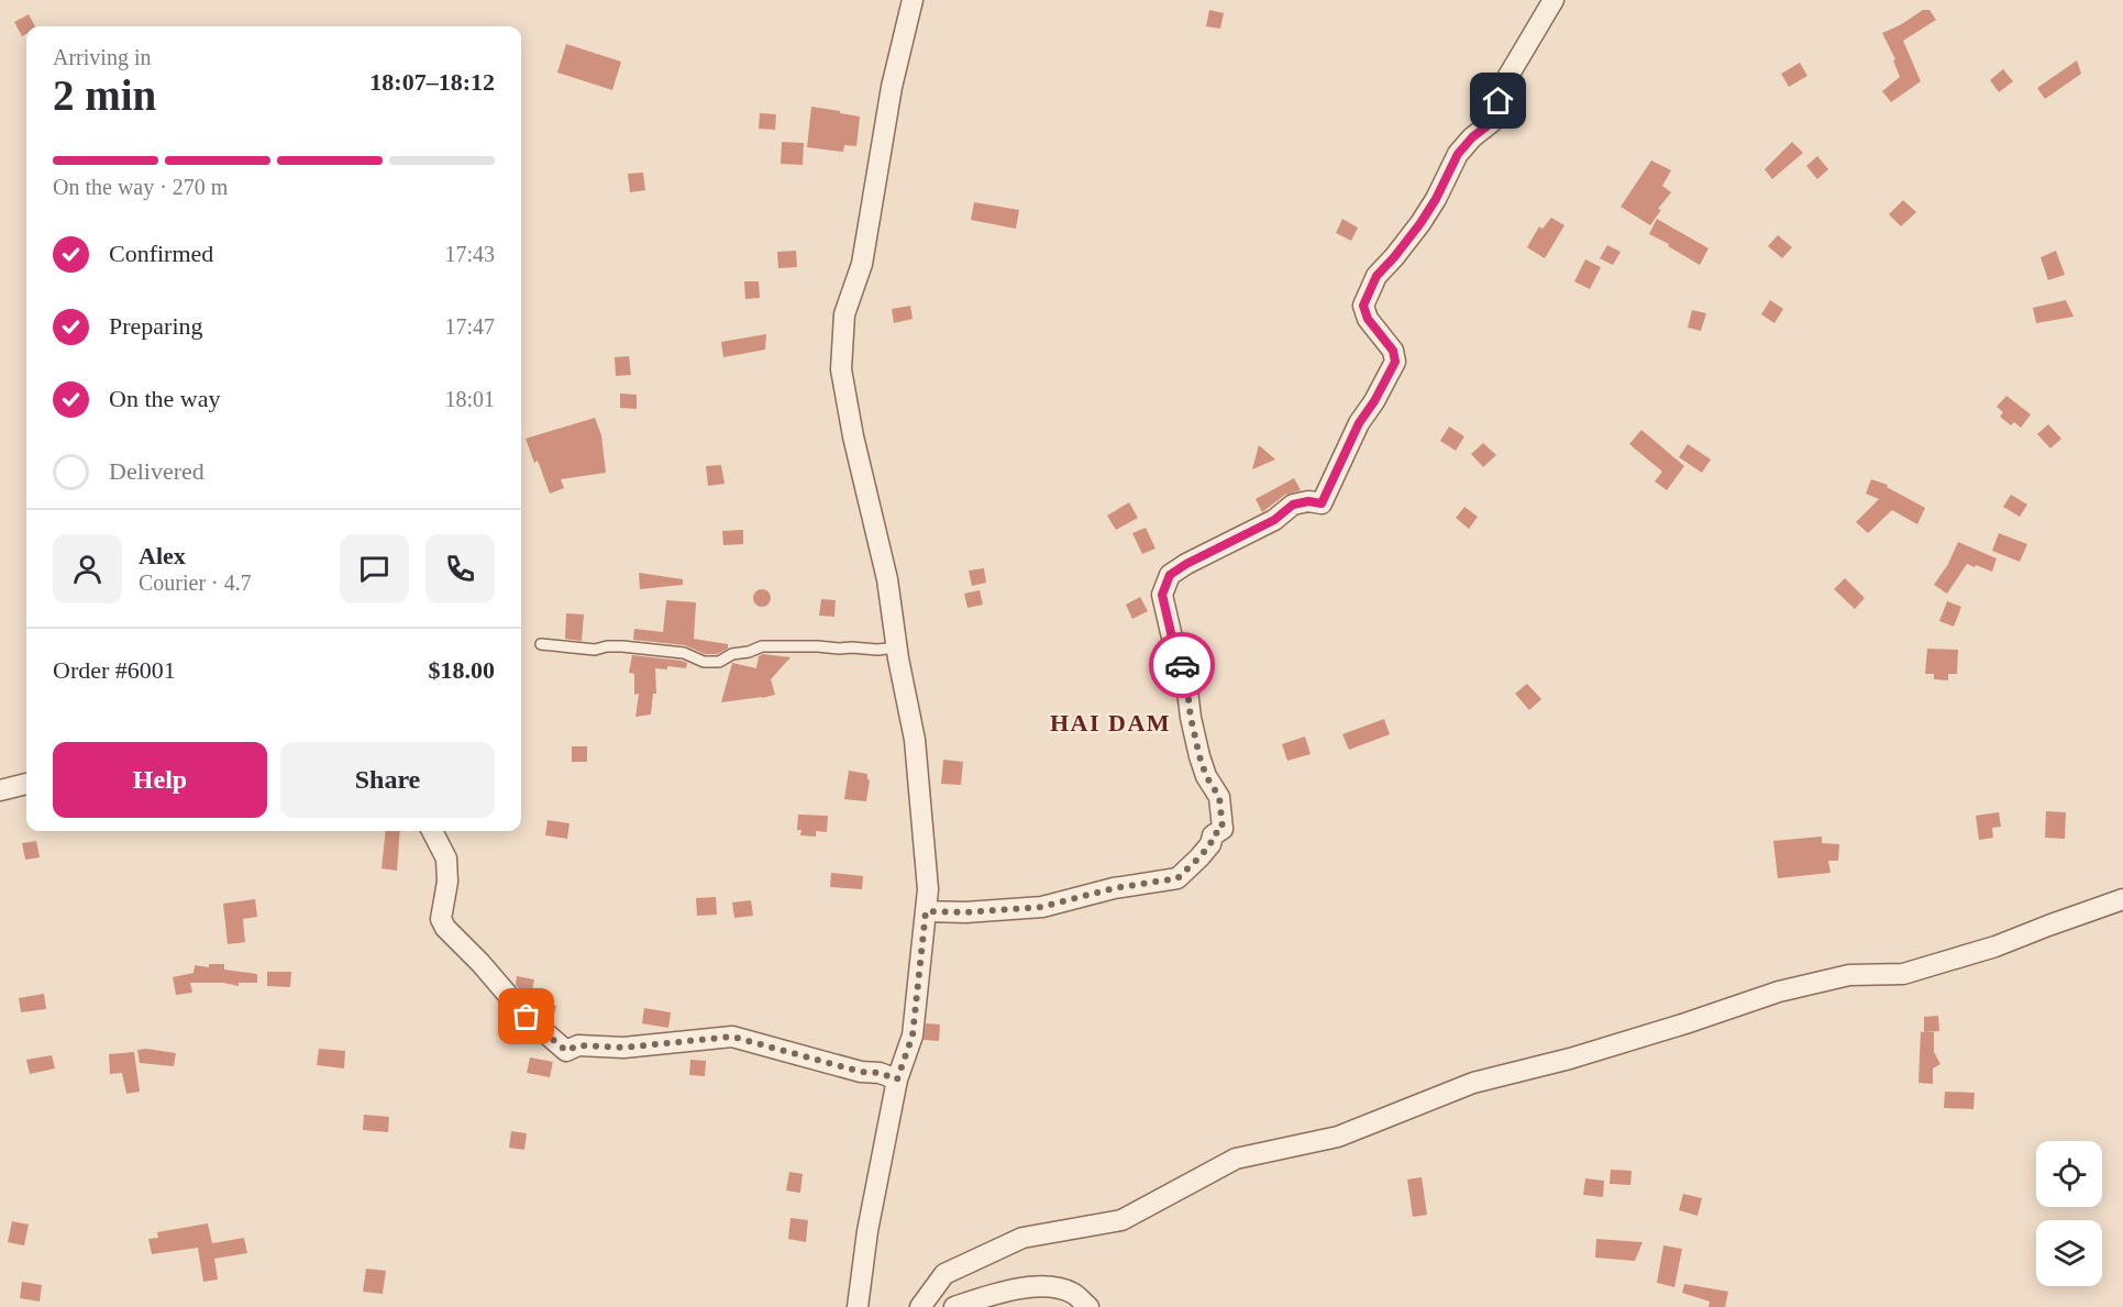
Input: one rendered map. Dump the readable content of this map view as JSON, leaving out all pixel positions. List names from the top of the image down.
{
  "districts": ["HAI DAM"],
  "page": {
    "heading": ["2 min", "Arriving in", "18:07–18:12"],
    "panel": [
      "Alex",
      "Courier · 4.7",
      "Order #6001",
      "$18.00"
    ],
    "bar": "On the way · 270 m",
    "list": [
      ["Confirmed", "17:43"],
      ["Preparing", "17:47"],
      ["On the way", "18:01"],
      "Delivered"
    ],
    "buttons": ["Help", "Share"]
  }
}
